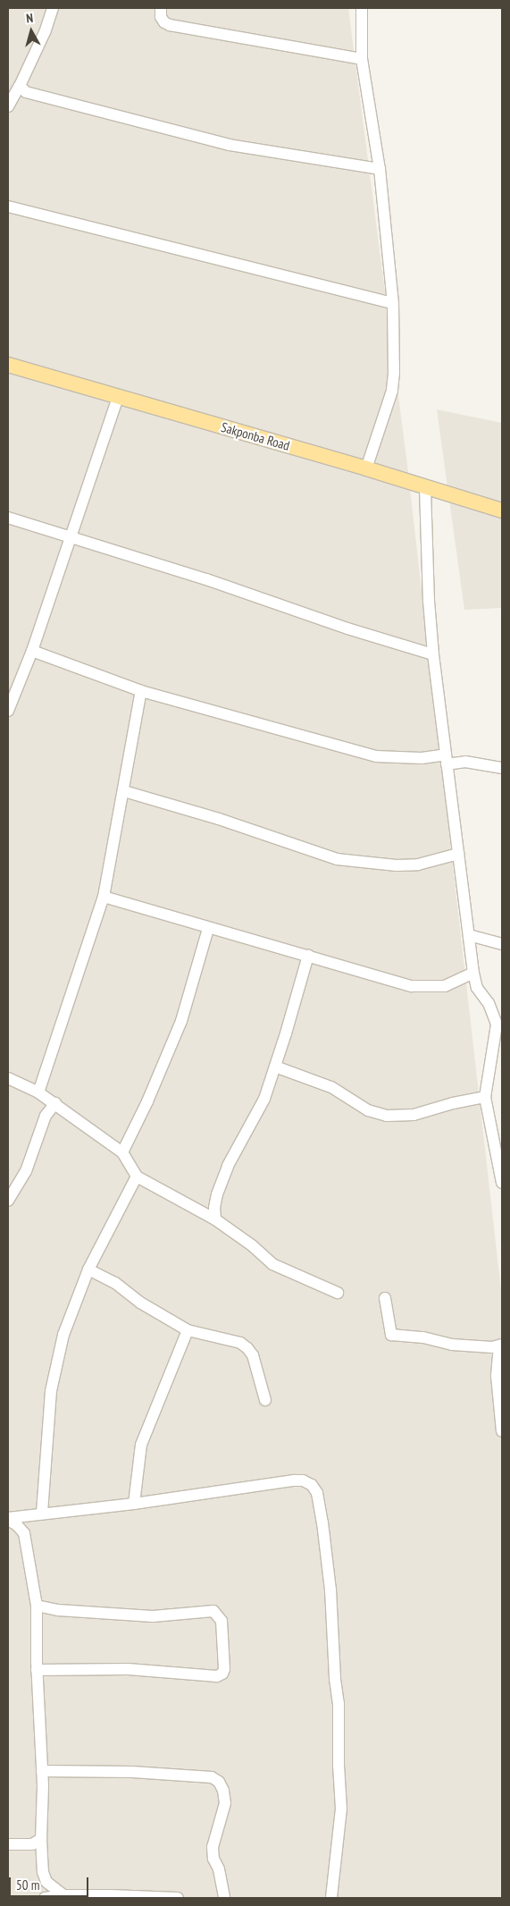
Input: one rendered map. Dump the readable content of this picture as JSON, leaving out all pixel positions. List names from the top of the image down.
{
  "streets": {
    "main road": ["Sakponba Road"]
  },
  "scale_bar": "50 m",
  "north": "top"
}
